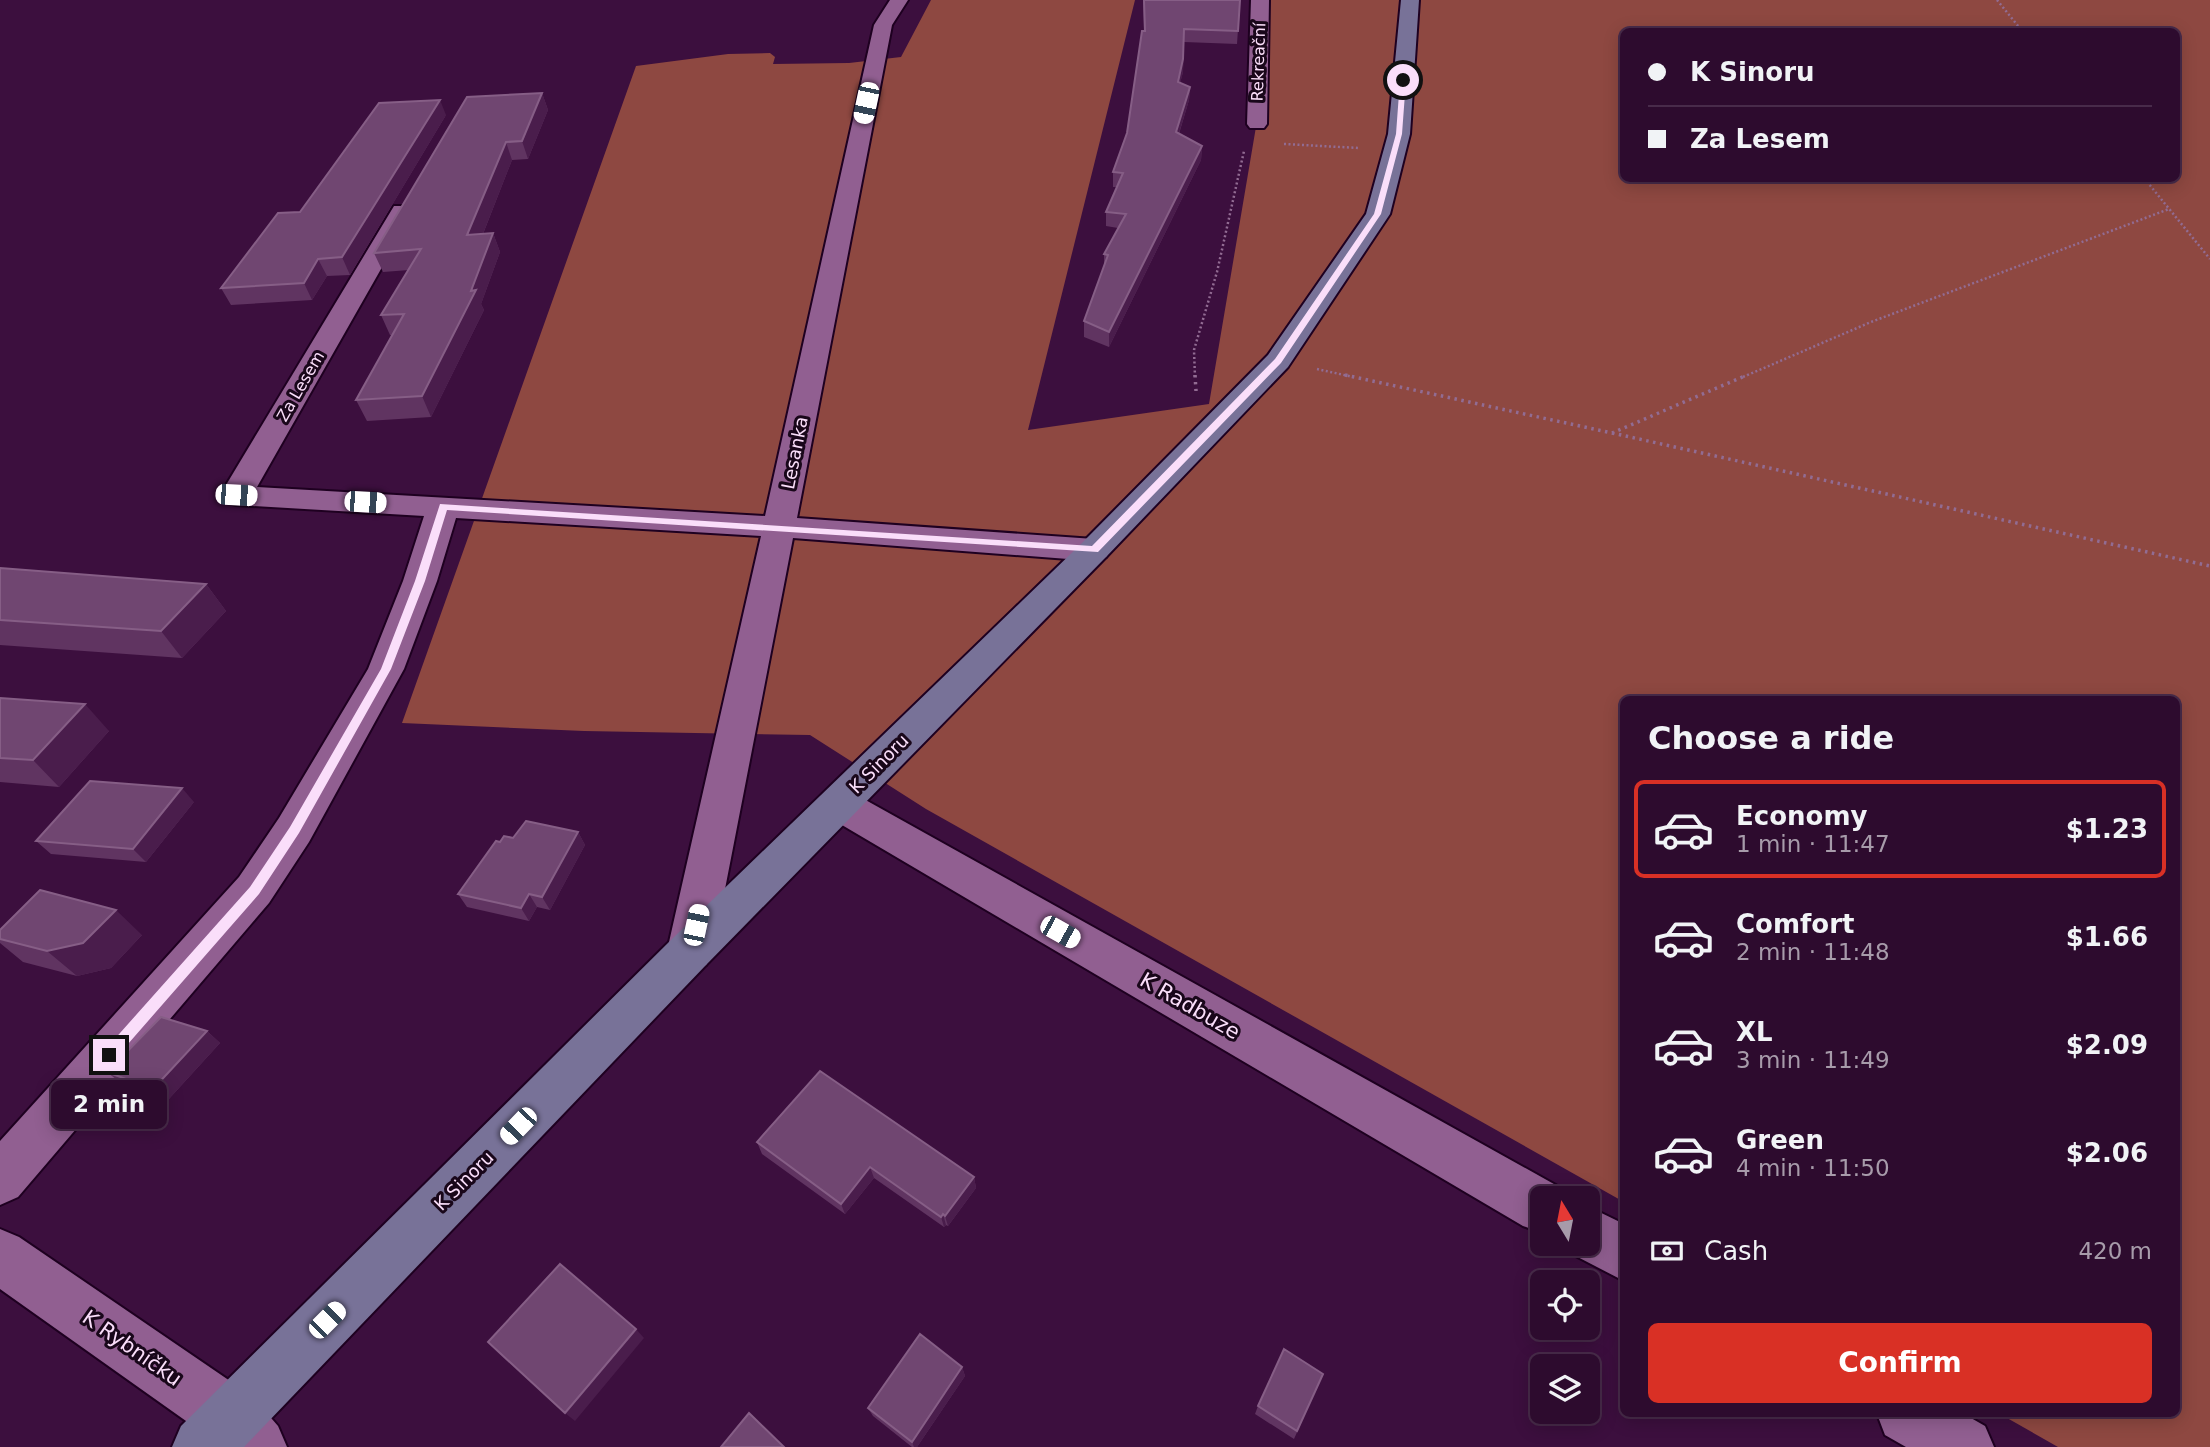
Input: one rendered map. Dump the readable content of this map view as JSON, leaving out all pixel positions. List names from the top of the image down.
{
  "streets": {
    "street": [
      "Rekreační",
      "Za Lesem",
      "Lesanka",
      "K Sinoru",
      "K Radbuze",
      "K Rybníčku"
    ]
  },
  "crossings": [
    ["Za Lesem", "Lesanka"],
    ["Za Lesem", "K Sinoru"],
    ["Lesanka", "K Sinoru"],
    ["K Sinoru", "K Radbuze"],
    ["K Sinoru", "K Rybníčku"]
  ],
  "north": "top",
  "page": {
    "banner": ["K Sinoru", "Za Lesem"],
    "heading": "Choose a ride",
    "list": [
      {
        "name": "Economy",
        "note": "1 min · 11:47",
        "value": "$1.23"
      },
      {
        "name": "Comfort",
        "note": "2 min · 11:48",
        "value": "$1.66"
      },
      {
        "name": "XL",
        "note": "3 min · 11:49",
        "value": "$2.09"
      },
      {
        "name": "Green",
        "note": "4 min · 11:50",
        "value": "$2.06"
      }
    ],
    "bubble": "2 min",
    "pay": ["Cash", "420 m"],
    "buttons": "Confirm"
  }
}
